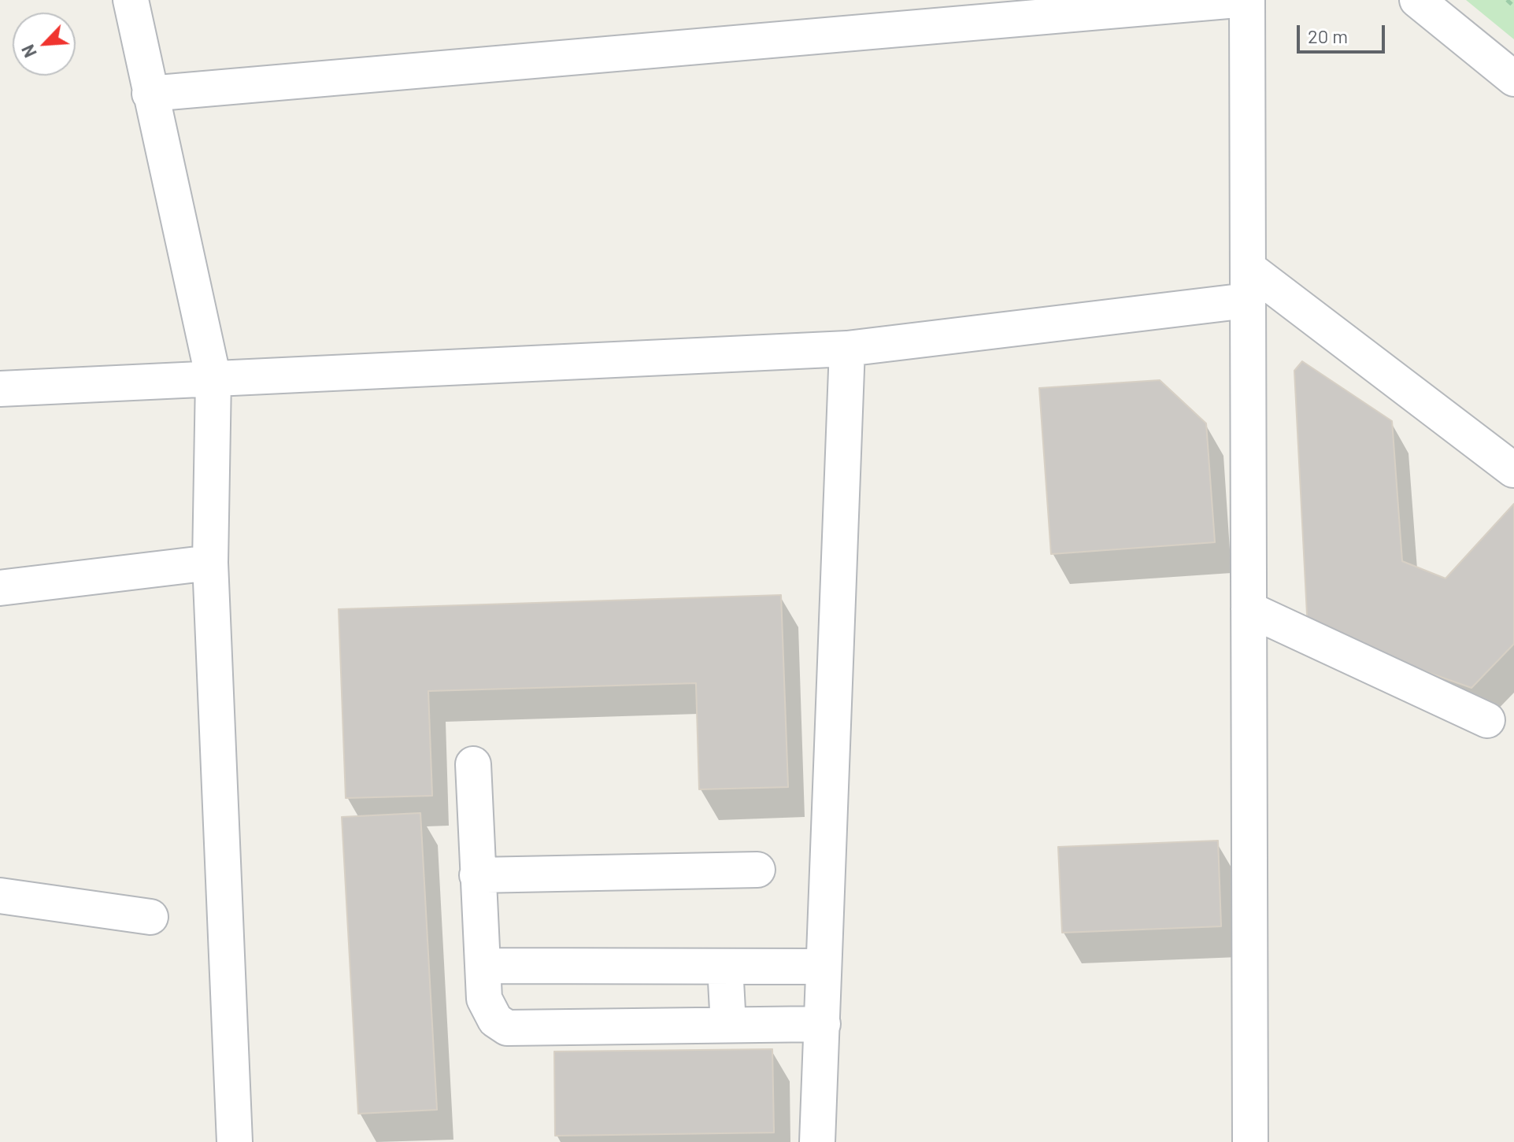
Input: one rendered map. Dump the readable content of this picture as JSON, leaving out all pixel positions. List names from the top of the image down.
{
  "scale_bar": "20 m",
  "north": "bottom left"
}
